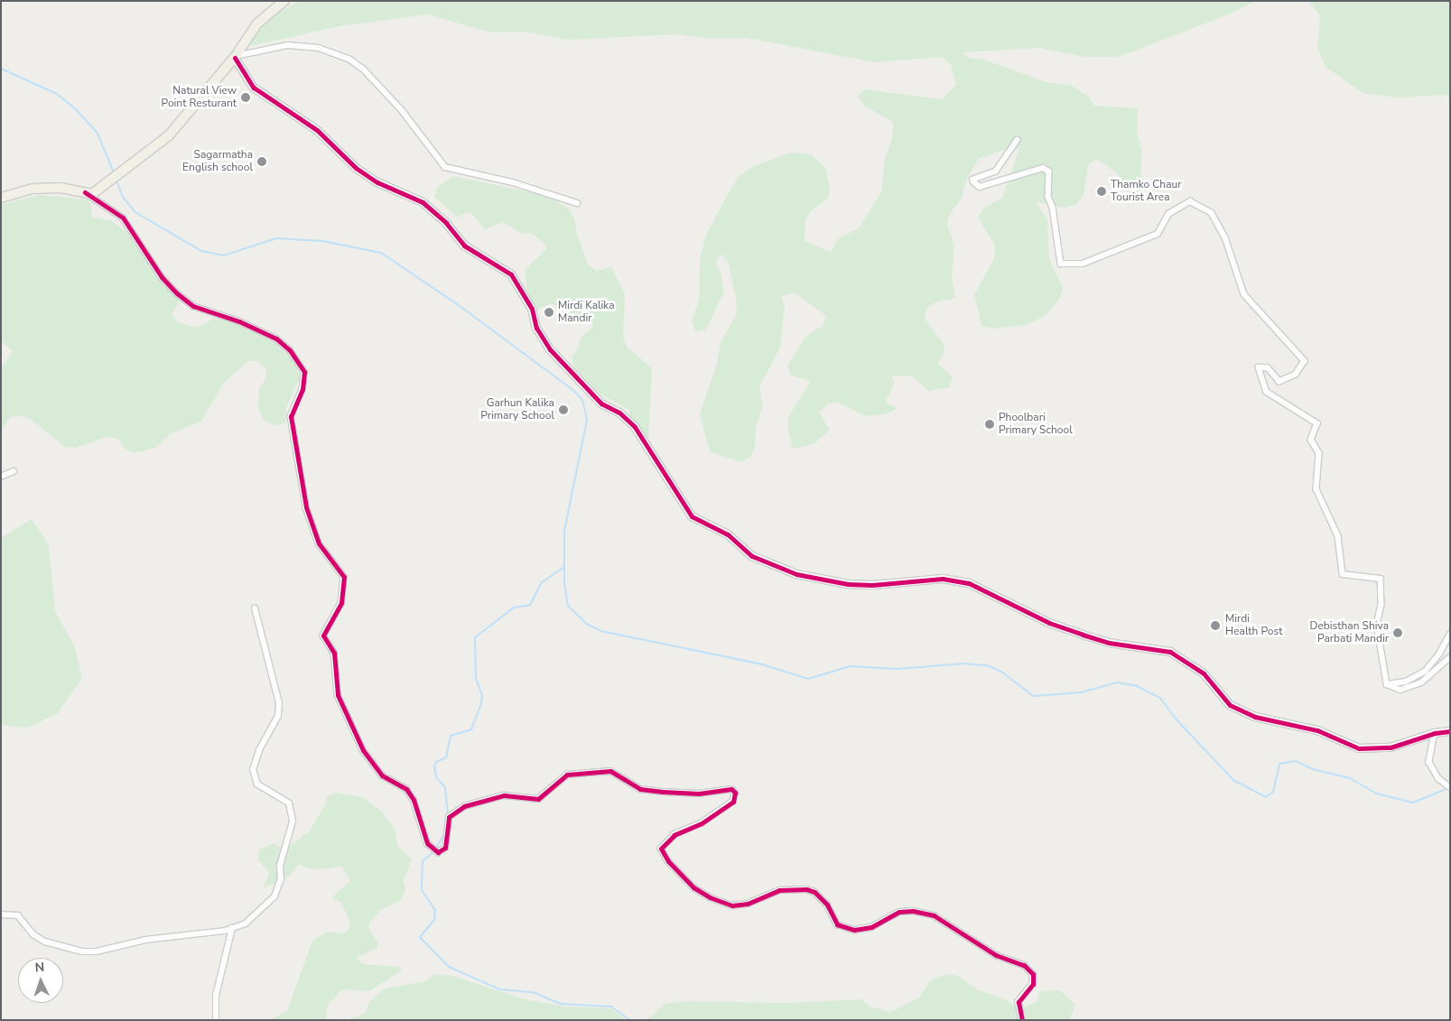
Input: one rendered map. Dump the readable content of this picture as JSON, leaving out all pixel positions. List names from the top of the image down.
{
  "places": [
    "Natural View Point Resturant",
    "Sagarmatha English school",
    "Thamko Chaur Tourist Area",
    "Mirdi Kalika Mandir",
    "Garhun Kalika Primary School",
    "Phoolbari Primary School",
    "Mirdi Health Post",
    "Debisthan Shiva Parbati Mandir"
  ],
  "north": "top"
}
